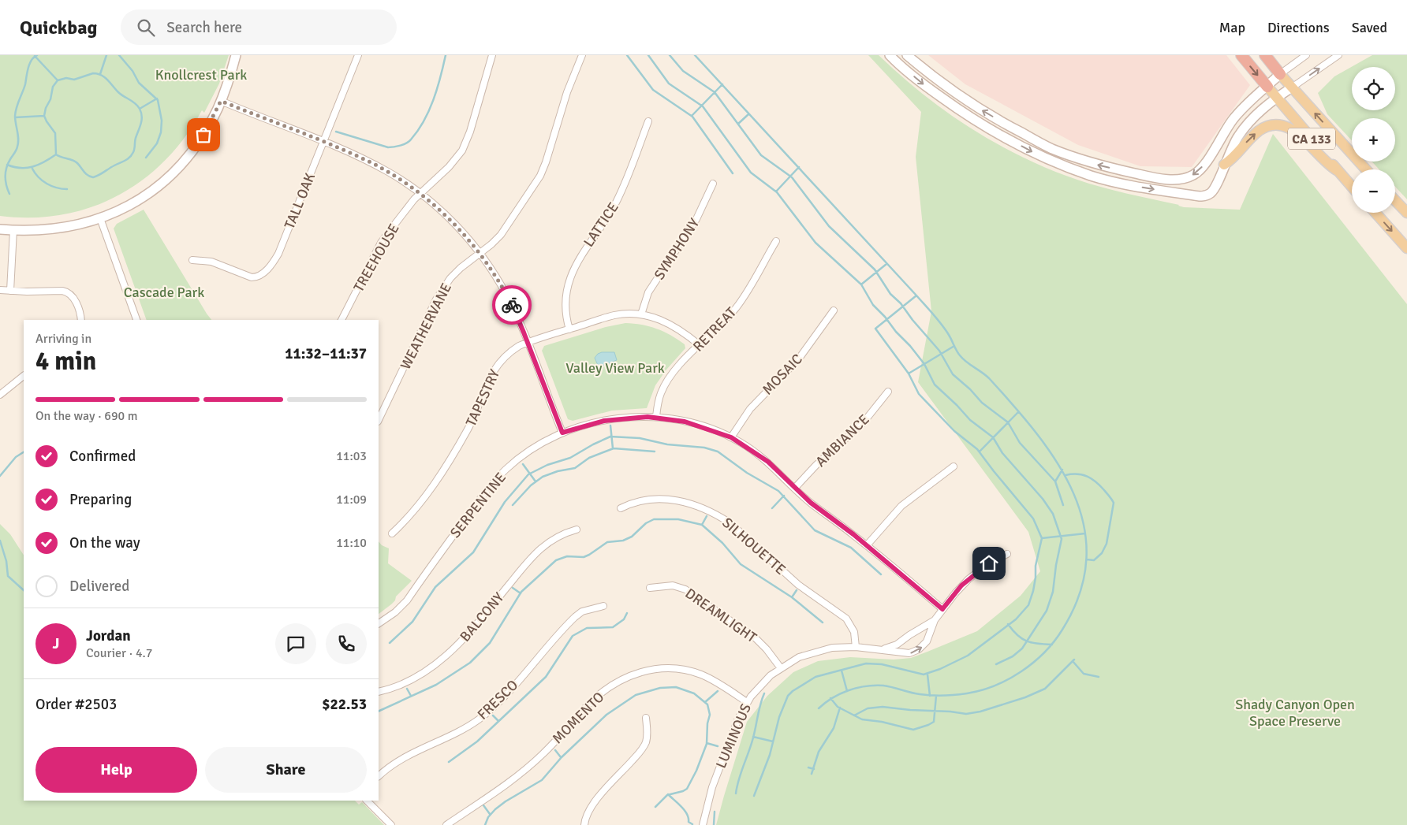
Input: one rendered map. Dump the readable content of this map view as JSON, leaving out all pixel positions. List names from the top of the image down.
{
  "streets": {
    "highway": ["CA 133"],
    "street": [
      "TALL OAK",
      "LATTICE",
      "SYMPHONY",
      "TREEHOUSE",
      "WEATHERVANE",
      "RETREAT",
      "MOSAIC",
      "TAPESTRY",
      "AMBIANCE",
      "SERPENTINE",
      "SILHOUETTE",
      "DREAMLIGHT",
      "BALCONY",
      "FRESCO",
      "MOMENTO",
      "LUMINOUS"
    ]
  },
  "crossings": [
    ["LATTICE", "TAPESTRY"],
    ["SYMPHONY", "TAPESTRY"],
    ["RETREAT", "TAPESTRY"],
    ["RETREAT", "SERPENTINE"],
    ["MOSAIC", "SERPENTINE"],
    ["AMBIANCE", "SERPENTINE"],
    ["SERPENTINE", "LUMINOUS"],
    ["SILHOUETTE", "LUMINOUS"],
    ["DREAMLIGHT", "LUMINOUS"],
    ["MOMENTO", "LUMINOUS"]
  ],
  "parks": [
    "Knollcrest Park",
    "Cascade Park",
    "Valley View Park",
    "Shady Canyon Open Space Preserve"
  ],
  "page": {
    "header": "Quickbag",
    "search": "Search here",
    "nav": ["Map", "Directions", "Saved"],
    "map_buttons": ["+", "−"],
    "heading": ["4 min", "Arriving in", "11:32–11:37"],
    "panel": [
      "Jordan",
      "Courier · 4.7",
      "Order #2503",
      "$22.53"
    ],
    "bar": "On the way · 690 m",
    "list": [
      ["Confirmed", "11:03"],
      ["Preparing", "11:09"],
      ["On the way", "11:10"],
      "Delivered"
    ],
    "round": "J",
    "buttons": ["Help", "Share"]
  }
}
